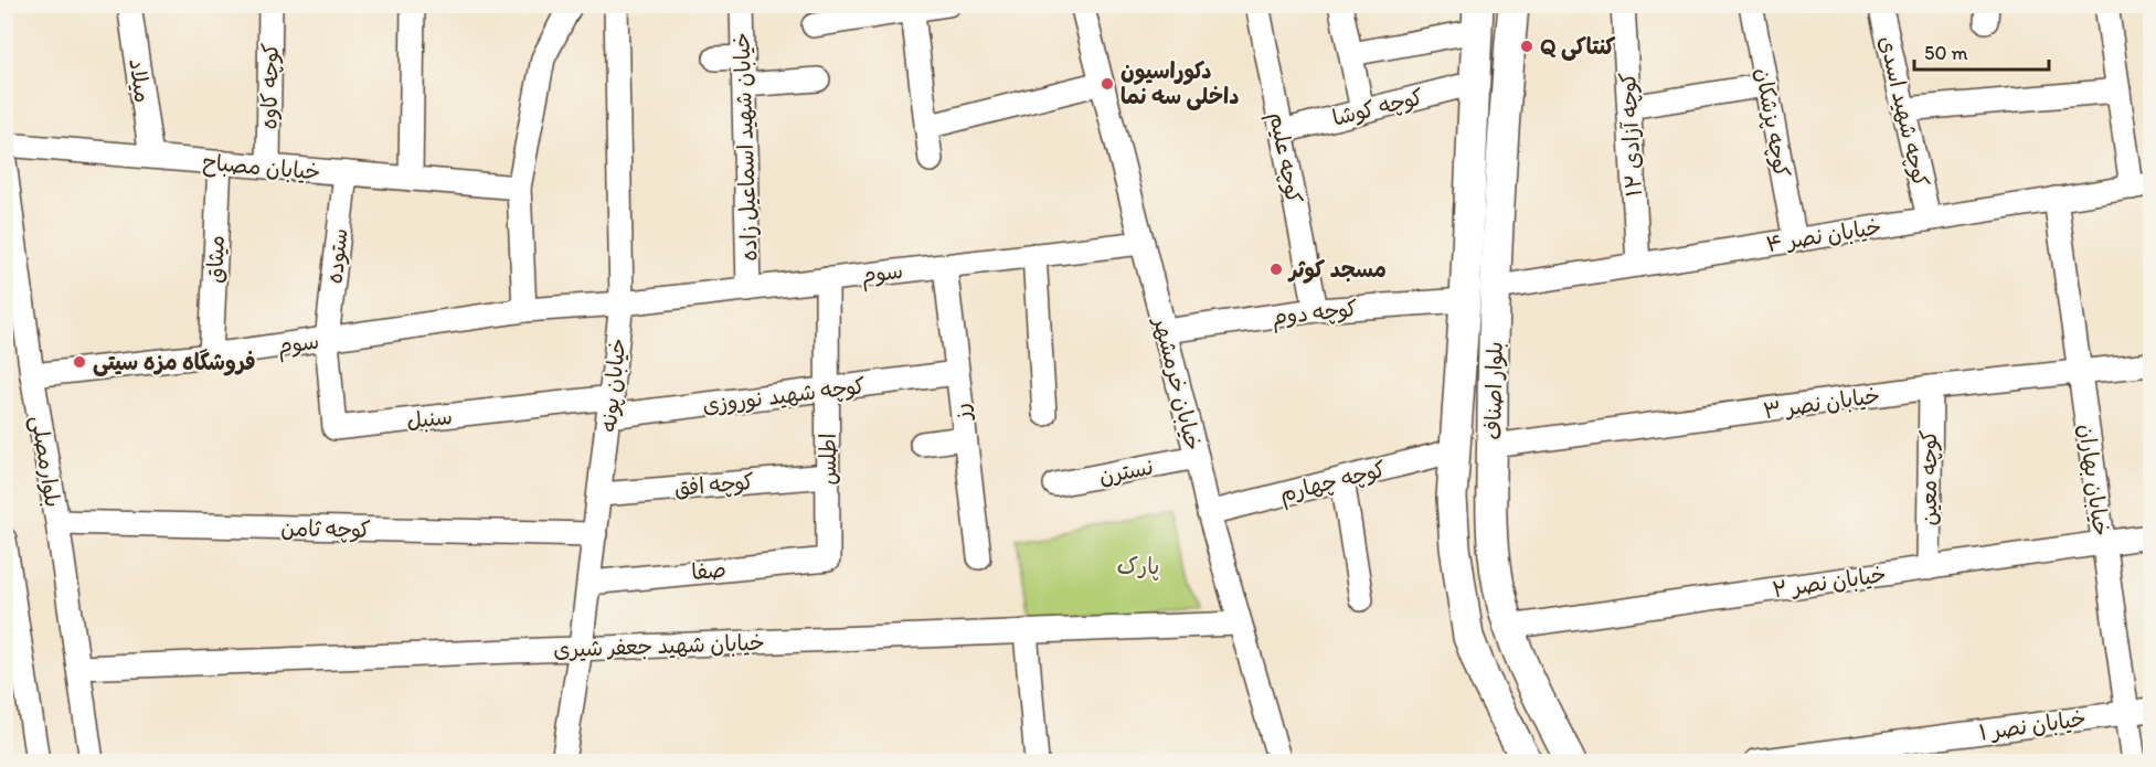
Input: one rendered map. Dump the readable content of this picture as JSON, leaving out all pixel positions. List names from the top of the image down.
{
  "streets": {
    "main road": ["بلوار اصناف"],
    "street": [
      "میلاد",
      "کوچه کاوه",
      "کوچه کوشا",
      "کوچه شهید اسدی",
      "کوچه پزشکان",
      "کوچه آزادی ۱۲",
      "خیابان شهید اسماعیل زاده",
      "کوچه علیم",
      "خیابان مصباح",
      "خیابان نصر ۴",
      "ستوده",
      "میثاق",
      "سوم",
      "کوچه دوم",
      "خیابان خرمشهر",
      "خیابان پونه",
      "کوچه شهید نوروزی",
      "خیابان نصر ۳",
      "رز",
      "سنبل",
      "اطلس",
      "بلوارمصلی",
      "نسترن",
      "کوچه معین",
      "خیابان بهاران",
      "کوچه چهارم",
      "کوچه افق",
      "کوچه ثامن",
      "صفا",
      "خیابان نصر ۲",
      "خیابان شهید جعفر شیری",
      "خیابان نصر ۱"
    ]
  },
  "crossings": [
    ["میلاد", "خیابان مصباح"],
    ["کوچه کاوه", "خیابان مصباح"],
    ["کوچه کوشا", "کوچه علیم"],
    ["کوچه کوشا", "بلوار اصناف"],
    ["کوچه شهید اسدی", "خیابان نصر ۴"],
    ["کوچه پزشکان", "خیابان نصر ۴"],
    ["کوچه آزادی ۱۲", "خیابان نصر ۴"],
    ["خیابان شهید اسماعیل زاده", "سوم"],
    ["کوچه علیم", "کوچه دوم"],
    ["خیابان مصباح", "ستوده"],
    ["خیابان مصباح", "میثاق"],
    ["خیابان نصر ۴", "بلوار اصناف"],
    ["خیابان نصر ۴", "خیابان بهاران"],
    ["ستوده", "سوم"],
    ["ستوده", "سنبل"],
    ["میثاق", "سوم"],
    ["سوم", "خیابان خرمشهر"],
    ["سوم", "خیابان پونه"],
    ["سوم", "رز"],
    ["سوم", "سنبل"],
    ["سوم", "اطلس"],
    ["سوم", "بلوارمصلی"],
    ["کوچه دوم", "خیابان خرمشهر"],
    ["کوچه دوم", "بلوار اصناف"],
    ["خیابان خرمشهر", "نسترن"],
    ["خیابان خرمشهر", "کوچه چهارم"],
    ["خیابان خرمشهر", "خیابان شهید جعفر شیری"],
    ["خیابان پونه", "کوچه شهید نوروزی"],
    ["خیابان پونه", "سنبل"],
    ["خیابان پونه", "کوچه افق"],
    ["خیابان پونه", "کوچه ثامن"],
    ["خیابان پونه", "صفا"],
    ["خیابان پونه", "خیابان شهید جعفر شیری"],
    ["بلوار اصناف", "خیابان نصر ۳"],
    ["بلوار اصناف", "کوچه چهارم"],
    ["بلوار اصناف", "خیابان نصر ۲"],
    ["کوچه شهید نوروزی", "رز"],
    ["کوچه شهید نوروزی", "سنبل"],
    ["کوچه شهید نوروزی", "اطلس"],
    ["خیابان نصر ۳", "کوچه معین"],
    ["خیابان نصر ۳", "خیابان بهاران"],
    ["اطلس", "کوچه افق"],
    ["اطلس", "صفا"],
    ["بلوارمصلی", "کوچه ثامن"],
    ["بلوارمصلی", "خیابان شهید جعفر شیری"],
    ["کوچه معین", "خیابان نصر ۲"],
    ["خیابان بهاران", "خیابان نصر ۲"],
    ["خیابان بهاران", "خیابان نصر ۱"]
  ],
  "parks": ["پارک"],
  "places": [
    "Q کنتاکی",
    "دکوراسیون داخلی سه نما",
    "مسجد کوثر",
    "فروشگاه مزه سیتی"
  ],
  "scale_bar": "50 m"
}
